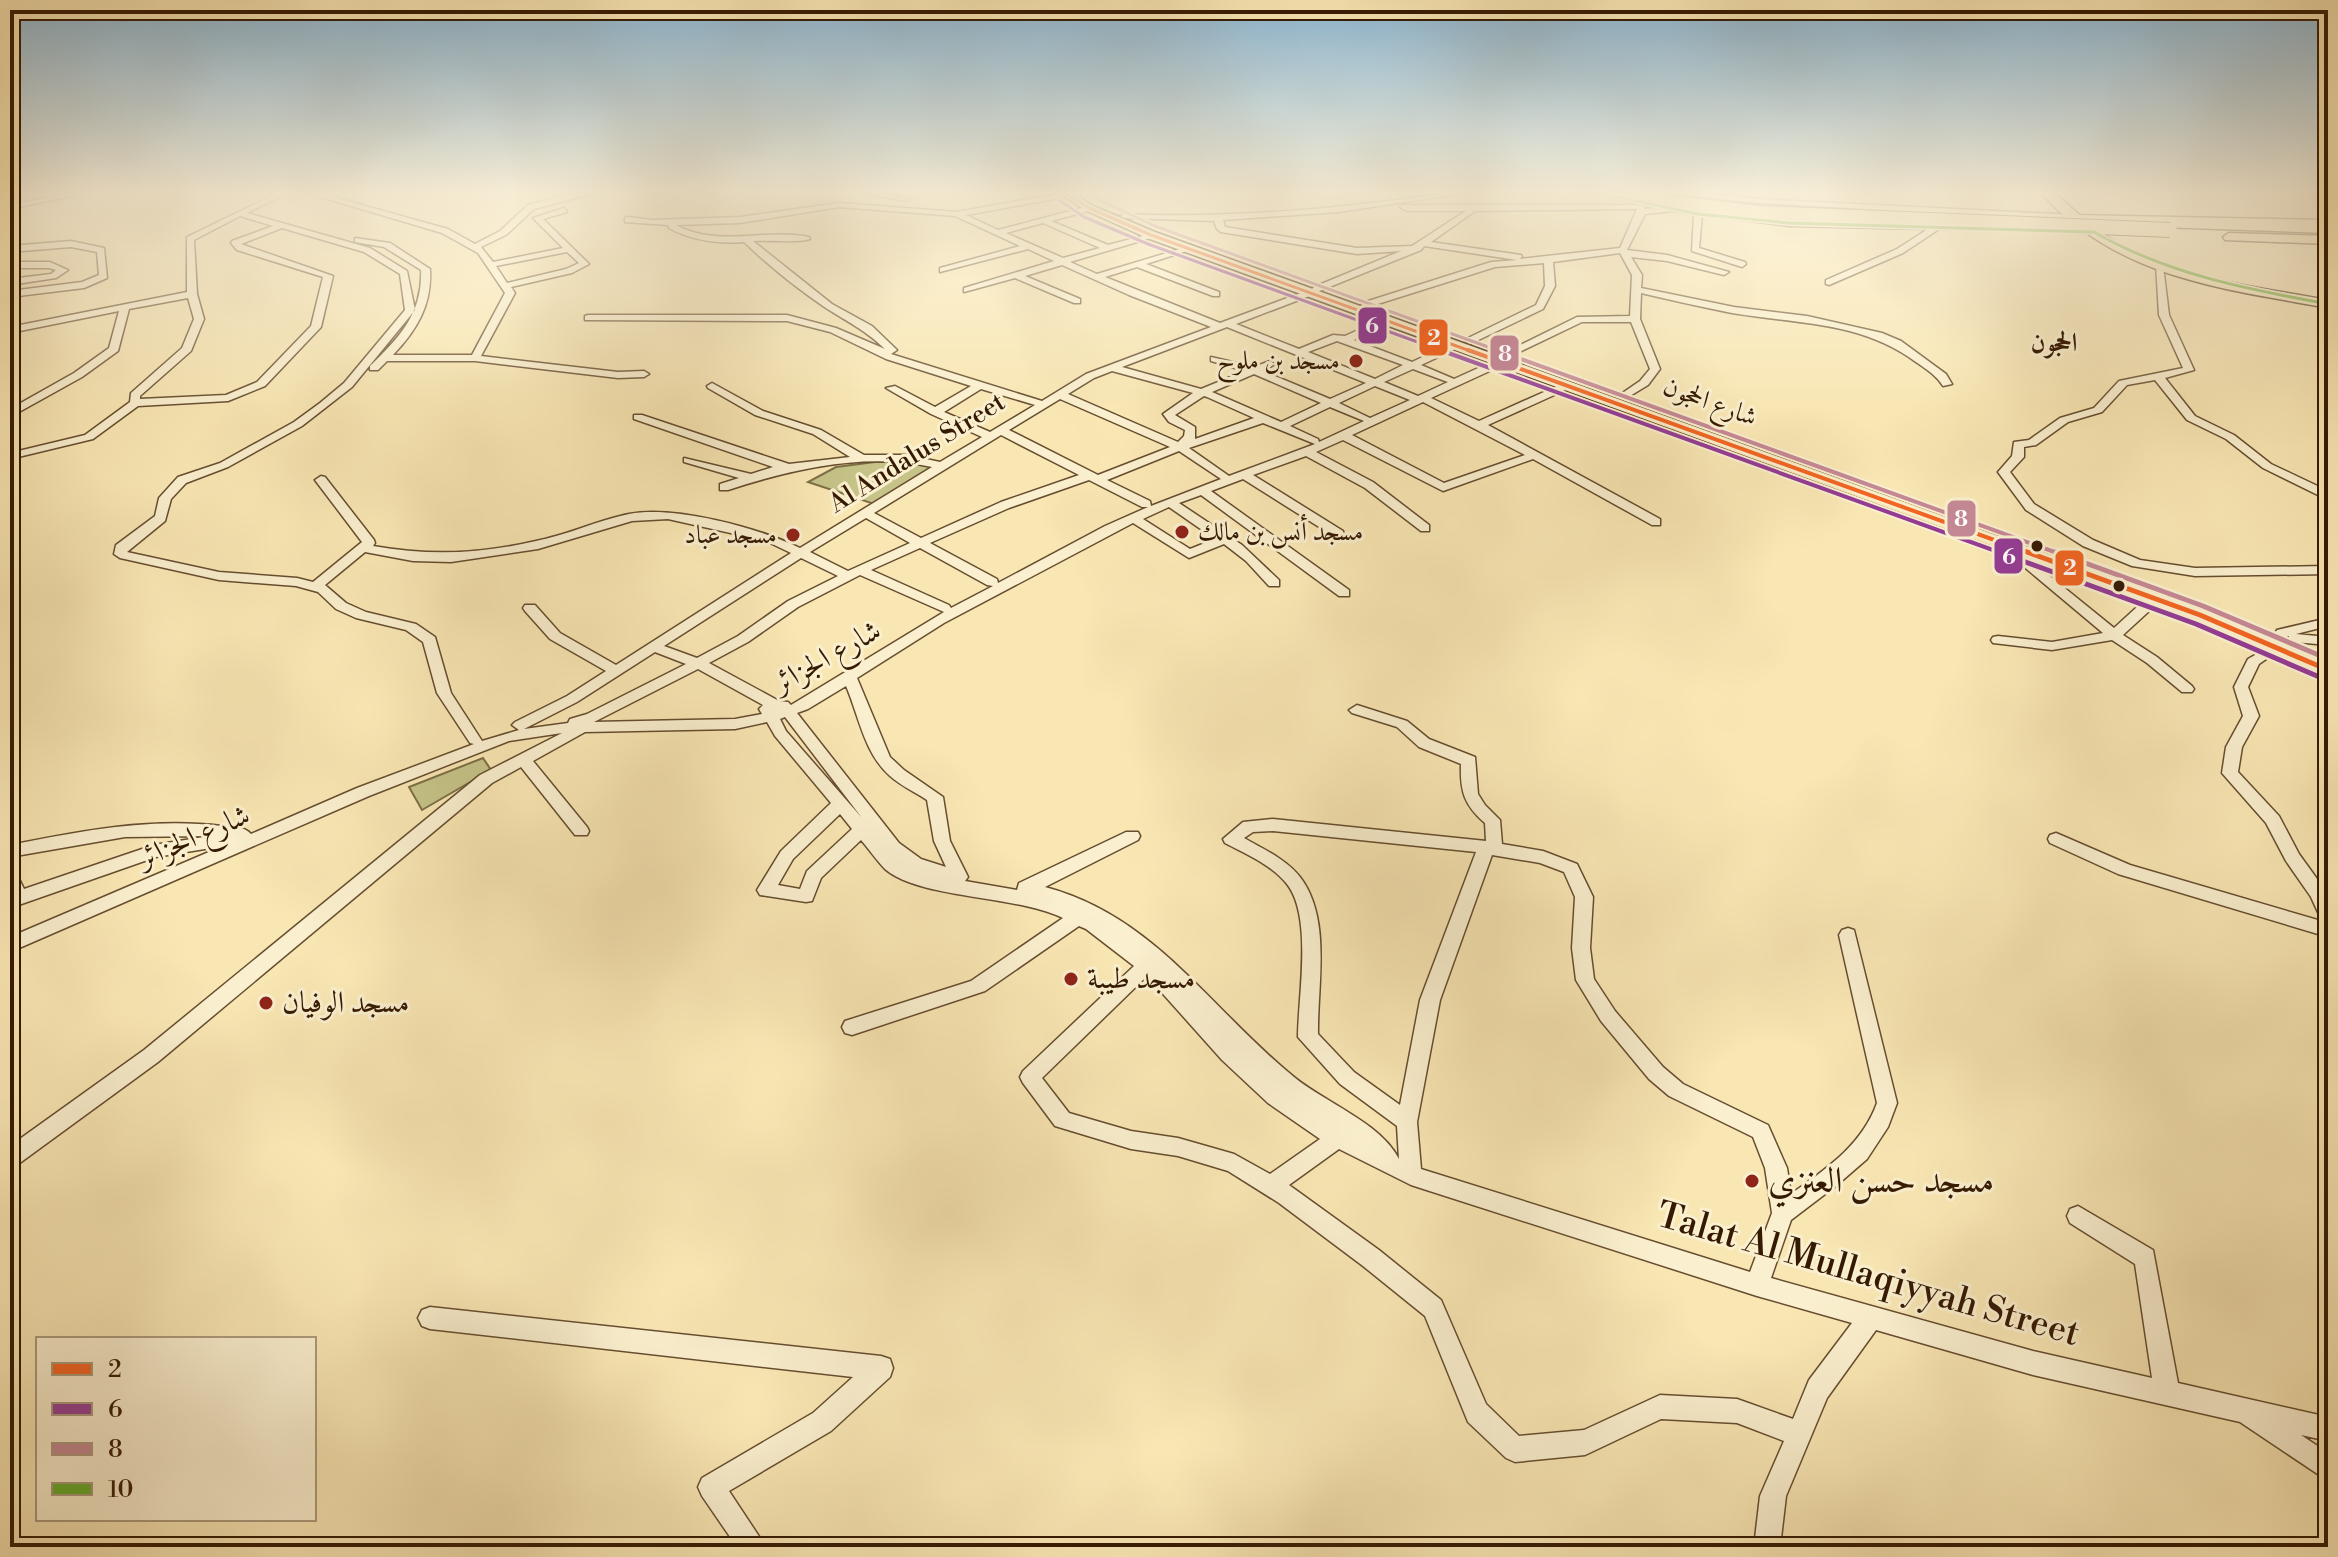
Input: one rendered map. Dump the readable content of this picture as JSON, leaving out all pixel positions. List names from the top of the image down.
{
  "streets": {
    "main road": ["شارع الحجون"],
    "street": ["Al Andalus Street", "شارع الجزائر", "Talat Al Mullaqiyyah Street"]
  },
  "crossings": [
    ["شارع الحجون", "Al Andalus Street"],
    ["شارع الحجون", "شارع الجزائر"],
    ["Al Andalus Street", "شارع الجزائر"],
    ["شارع الجزائر", "Talat Al Mullaqiyyah Street"]
  ],
  "districts": ["الحجون"],
  "places": [
    "مسجد بن ملوح",
    "مسجد أنس بن مالك",
    "مسجد عباد",
    "مسجد طيبة",
    "مسجد الوفيان",
    "مسجد حسن العنزي"
  ],
  "lines": [
    "transit line 2",
    "transit line 6",
    "transit line 8",
    "transit line 10"
  ],
  "legend": [
    "2",
    "6",
    "8",
    "10"
  ]
}
